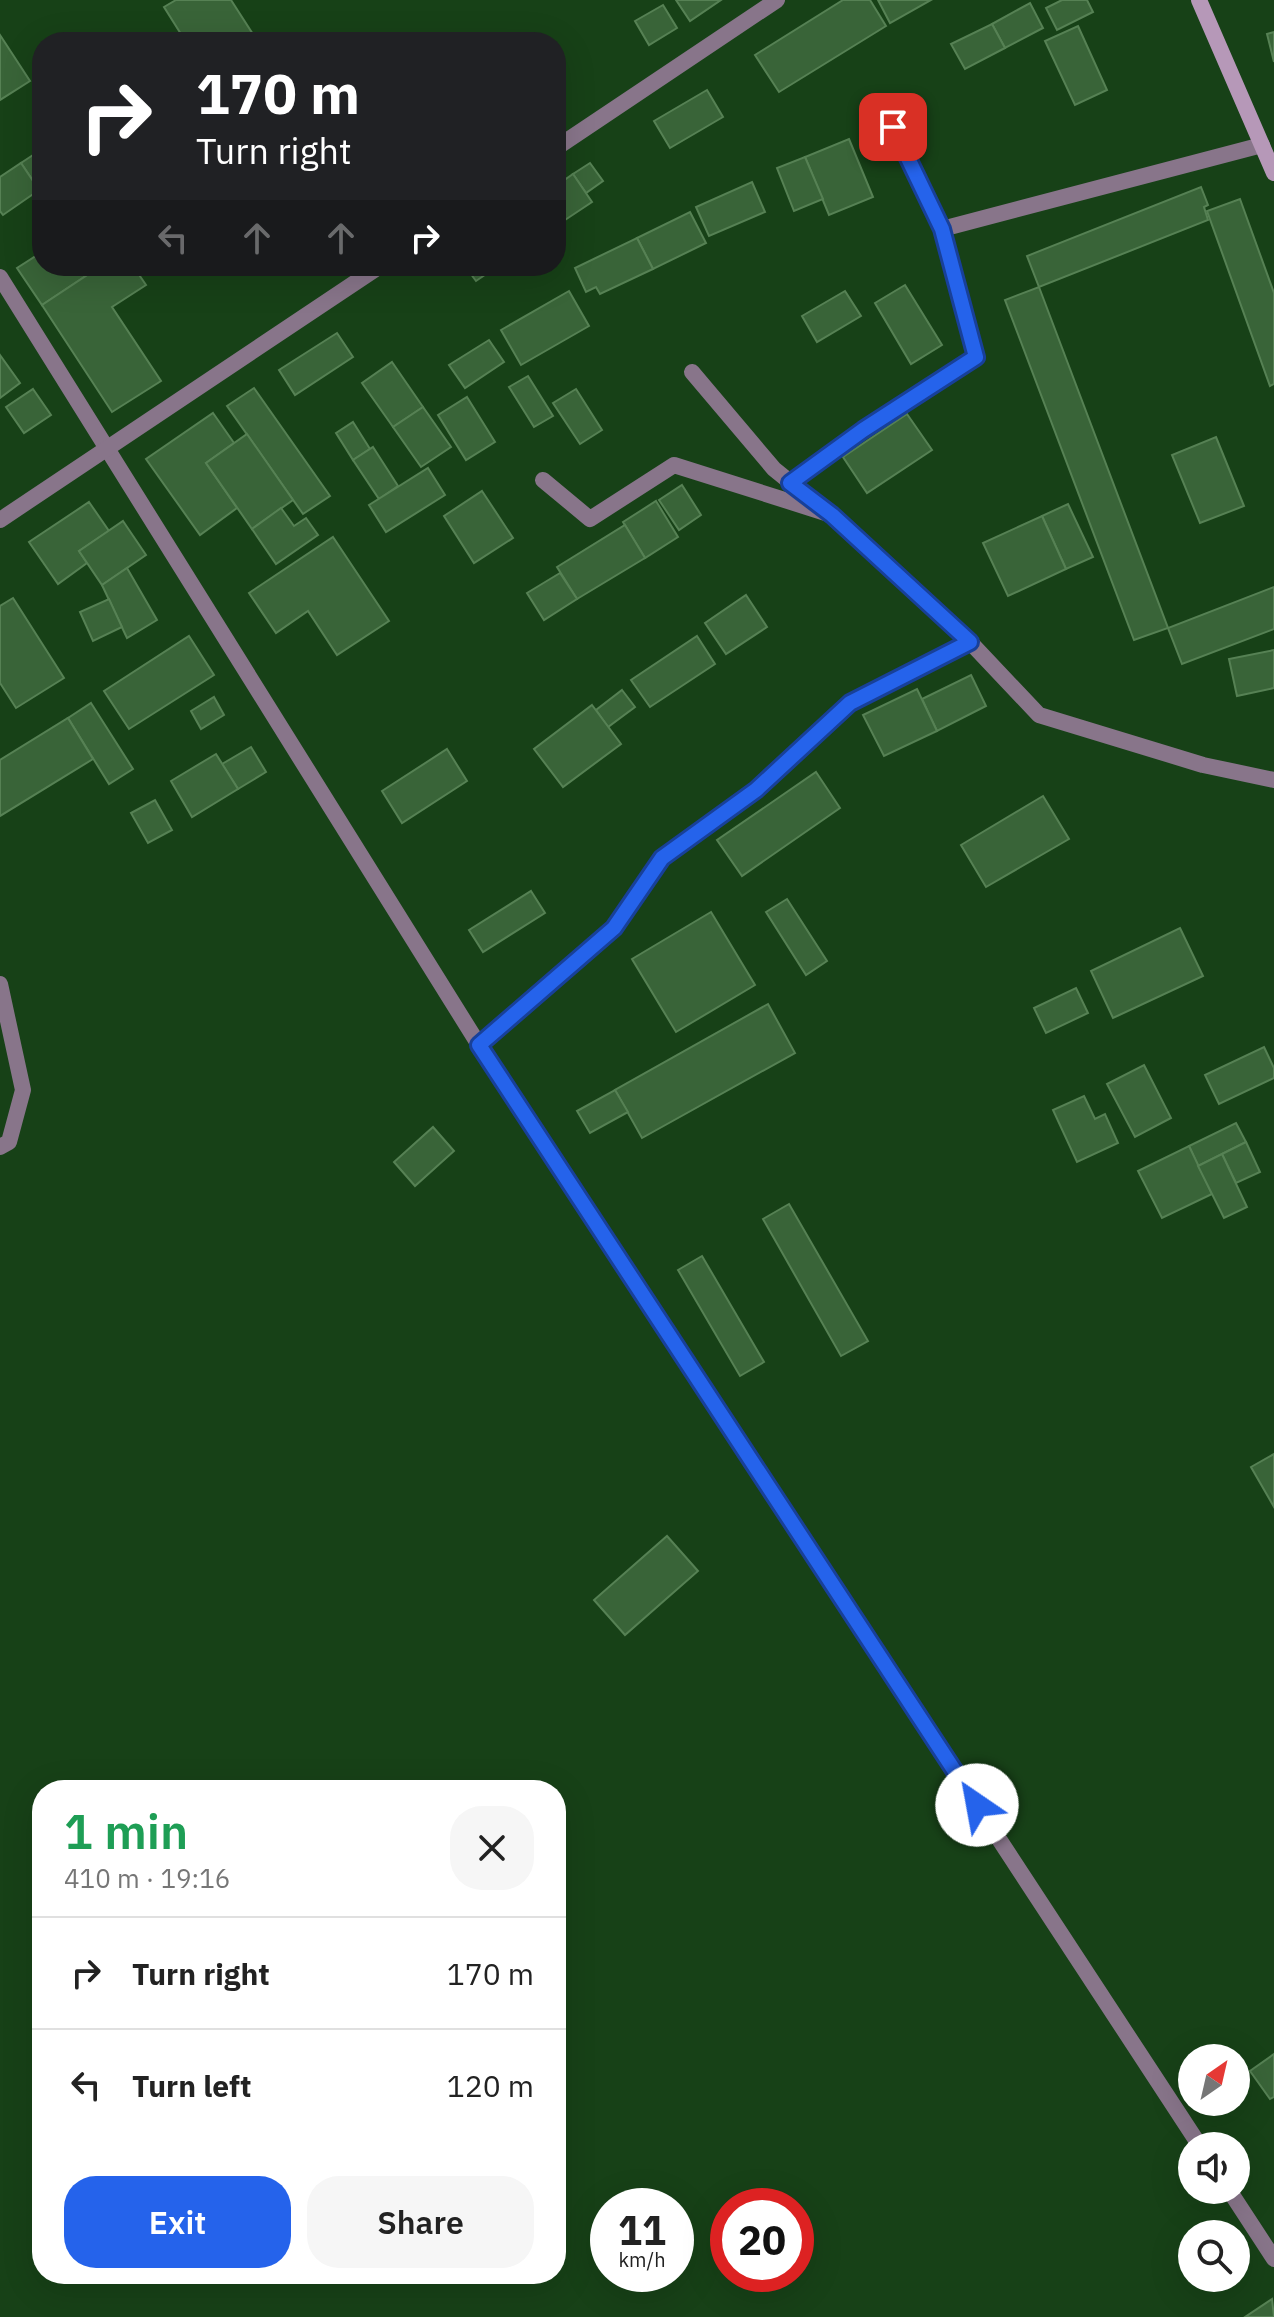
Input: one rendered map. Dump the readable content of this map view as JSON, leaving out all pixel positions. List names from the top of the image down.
{
  "north": "top right",
  "page": {
    "turn": ["170 m", "Turn right"],
    "heading": ["1 min", "410 m · 19:16"],
    "list": [
      {
        "name": "Turn right",
        "value": "170 m"
      },
      {
        "name": "Turn left",
        "value": "120 m"
      }
    ],
    "buttons": ["Exit", "Share"],
    "speed": "11 km/h",
    "limit": "20"
  }
}
